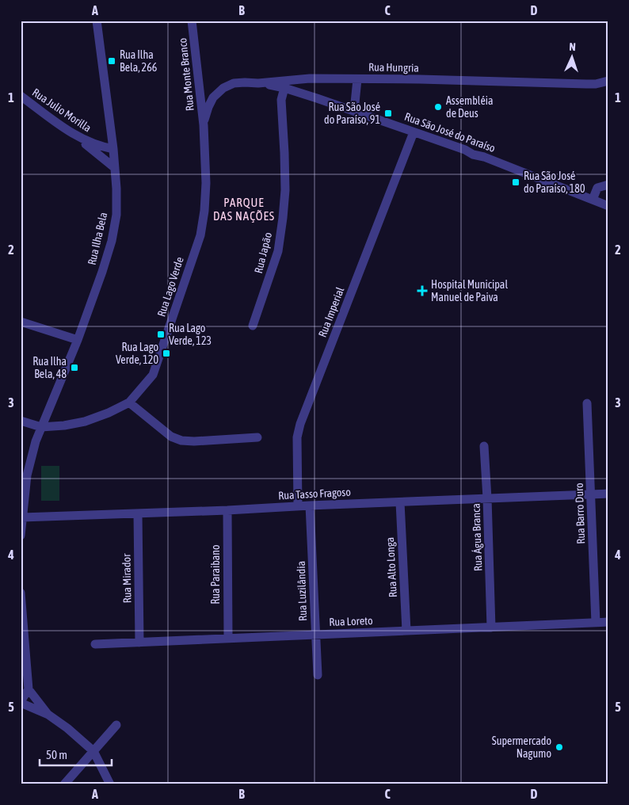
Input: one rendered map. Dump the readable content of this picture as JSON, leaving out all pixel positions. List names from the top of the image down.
{
  "streets": {
    "street": [
      "Rua Hungria",
      "Rua Monte Branco",
      "Rua Julio Morilla",
      "Rua São José do Paraíso",
      "Rua Ilha Bela",
      "Rua Japão",
      "Rua Lago Verde",
      "Rua Imperial",
      "Rua Tasso Fragoso",
      "Rua Barro Duro",
      "Rua Água Branca",
      "Rua Alto Longa",
      "Rua Paraibano",
      "Rua Mirador",
      "Rua Luzilândia",
      "Rua Loreto"
    ]
  },
  "crossings": [
    ["Rua Hungria", "Rua Monte Branco"],
    ["Rua Hungria", "Rua São José do Paraíso"],
    ["Rua Hungria", "Rua Lago Verde"],
    ["Rua Monte Branco", "Rua Lago Verde"],
    ["Rua Julio Morilla", "Rua Ilha Bela"],
    ["Rua São José do Paraíso", "Rua Japão"],
    ["Rua São José do Paraíso", "Rua Imperial"],
    ["Rua Ilha Bela", "Rua Lago Verde"],
    ["Rua Ilha Bela", "Rua Tasso Fragoso"],
    ["Rua Imperial", "Rua Tasso Fragoso"],
    ["Rua Tasso Fragoso", "Rua Barro Duro"],
    ["Rua Tasso Fragoso", "Rua Água Branca"],
    ["Rua Tasso Fragoso", "Rua Alto Longa"],
    ["Rua Tasso Fragoso", "Rua Paraibano"],
    ["Rua Tasso Fragoso", "Rua Mirador"],
    ["Rua Tasso Fragoso", "Rua Luzilândia"],
    ["Rua Barro Duro", "Rua Loreto"],
    ["Rua Água Branca", "Rua Loreto"],
    ["Rua Alto Longa", "Rua Loreto"],
    ["Rua Paraibano", "Rua Loreto"],
    ["Rua Mirador", "Rua Loreto"],
    ["Rua Luzilândia", "Rua Loreto"]
  ],
  "districts": ["PARQUE DAS NAÇÕES"],
  "places": {
    "transit": [
      "Rua Ilha Bela, 266",
      "Rua São José do Paraíso, 91",
      "Rua São José do Paraíso, 180",
      "Rua Lago Verde, 123",
      "Rua Lago Verde, 120",
      "Rua Ilha Bela, 48"
    ],
    "other": ["Assembléia de Deus", "Supermercado Nagumo"],
    "health": ["Hospital Municipal Manuel de Paiva"]
  },
  "scale_bar": "50 m",
  "north": "top",
  "grid": {
    "columns": [
      "A",
      "B",
      "C",
      "D"
    ],
    "rows": [
      "1",
      "2",
      "3",
      "4",
      "5"
    ]
  }
}
